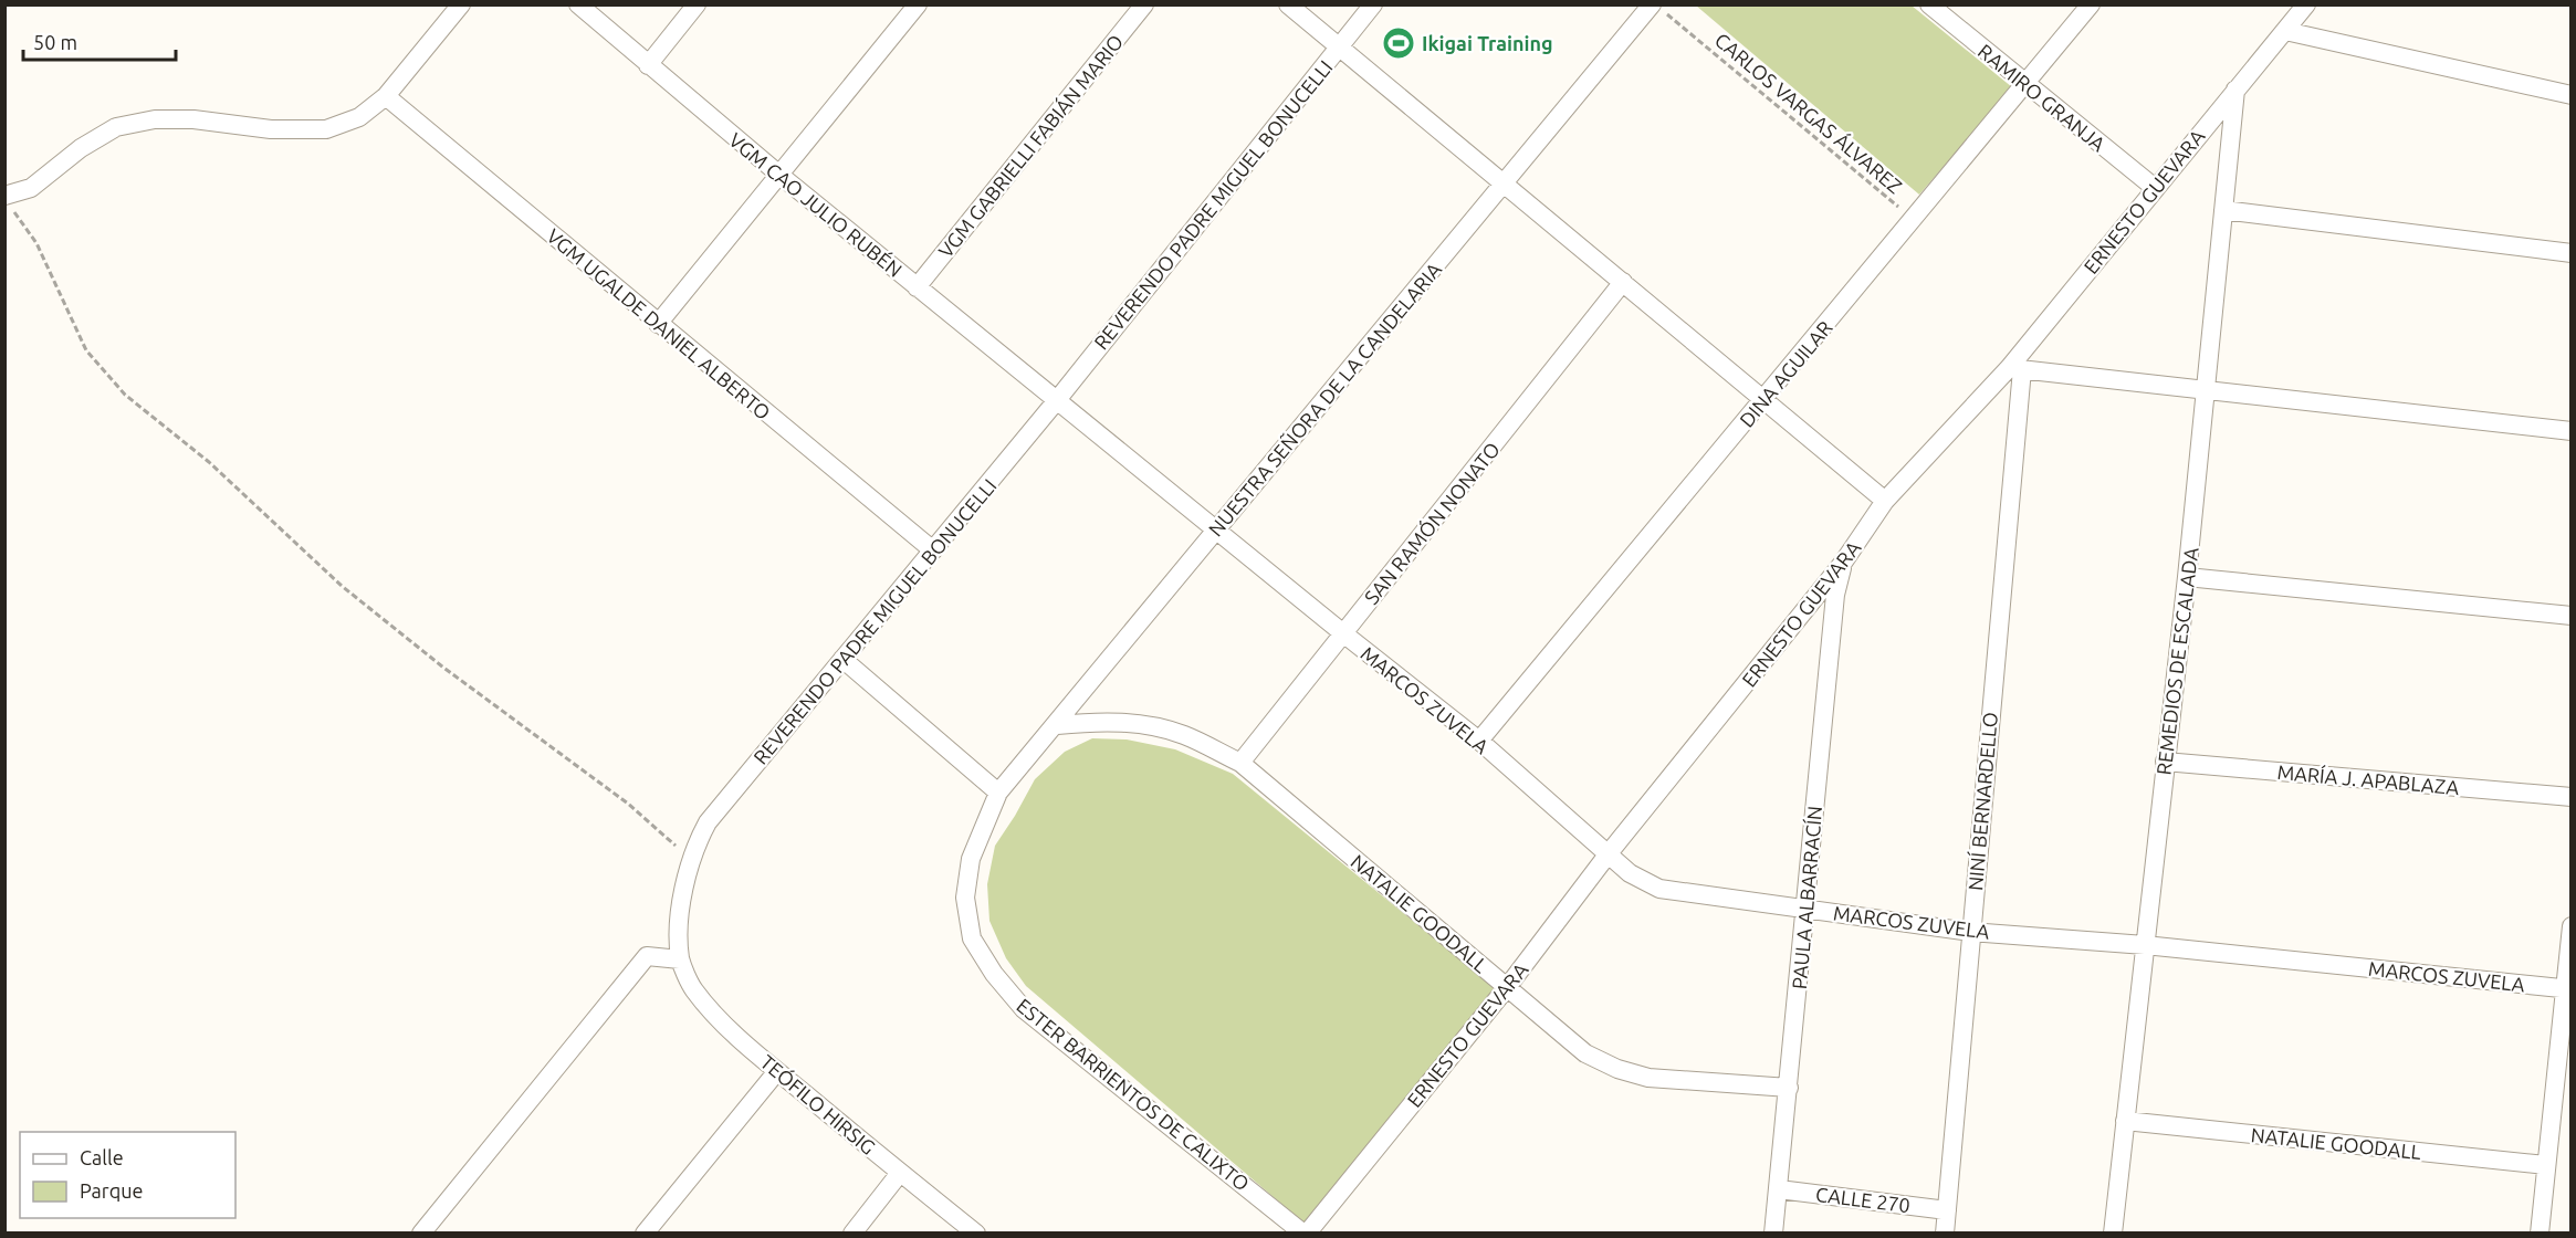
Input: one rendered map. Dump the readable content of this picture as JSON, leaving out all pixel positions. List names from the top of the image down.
{
  "streets": {
    "street": [
      "RAMIRO GRANJA",
      "VGM GABRIELLI FABIÁN MARIO",
      "ERNESTO GUEVARA",
      "VGM CAO JULIO RUBÉN",
      "REVERENDO PADRE MIGUEL BONUCELLI",
      "VGM UGALDE DANIEL ALBERTO",
      "DINA AGUILAR",
      "NUESTRA SEÑORA DE LA CANDELARIA",
      "SAN RAMÓN NONATO",
      "REMEDIOS DE ESCALADA",
      "MARCOS ZUVELA",
      "MARÍA J. APABLAZA",
      "NINÍ BERNARDELLO",
      "PAULA ALBARRACÍN",
      "NATALIE GOODALL",
      "ESTER BARRIENTOS DE CALIXTO",
      "TEÓFILO HIRSIG",
      "CALLE 270"
    ],
    "path": ["CARLOS VARGAS ÁLVAREZ"]
  },
  "crossings": [
    ["RAMIRO GRANJA", "ERNESTO GUEVARA"],
    ["RAMIRO GRANJA", "DINA AGUILAR"],
    ["CARLOS VARGAS ÁLVAREZ", "DINA AGUILAR"],
    ["CARLOS VARGAS ÁLVAREZ", "NUESTRA SEÑORA DE LA CANDELARIA"],
    ["VGM GABRIELLI FABIÁN MARIO", "VGM CAO JULIO RUBÉN"],
    ["ERNESTO GUEVARA", "REMEDIOS DE ESCALADA"],
    ["ERNESTO GUEVARA", "MARCOS ZUVELA"],
    ["ERNESTO GUEVARA", "NINÍ BERNARDELLO"],
    ["ERNESTO GUEVARA", "PAULA ALBARRACÍN"],
    ["ERNESTO GUEVARA", "NATALIE GOODALL"],
    ["ERNESTO GUEVARA", "ESTER BARRIENTOS DE CALIXTO"],
    ["VGM CAO JULIO RUBÉN", "REVERENDO PADRE MIGUEL BONUCELLI"],
    ["VGM CAO JULIO RUBÉN", "NUESTRA SEÑORA DE LA CANDELARIA"],
    ["VGM CAO JULIO RUBÉN", "MARCOS ZUVELA"],
    ["REVERENDO PADRE MIGUEL BONUCELLI", "VGM UGALDE DANIEL ALBERTO"],
    ["REVERENDO PADRE MIGUEL BONUCELLI", "TEÓFILO HIRSIG"],
    ["DINA AGUILAR", "MARCOS ZUVELA"],
    ["NUESTRA SEÑORA DE LA CANDELARIA", "MARCOS ZUVELA"],
    ["NUESTRA SEÑORA DE LA CANDELARIA", "NATALIE GOODALL"],
    ["NUESTRA SEÑORA DE LA CANDELARIA", "ESTER BARRIENTOS DE CALIXTO"],
    ["SAN RAMÓN NONATO", "MARCOS ZUVELA"],
    ["SAN RAMÓN NONATO", "NATALIE GOODALL"],
    ["REMEDIOS DE ESCALADA", "MARCOS ZUVELA"],
    ["REMEDIOS DE ESCALADA", "MARÍA J. APABLAZA"],
    ["REMEDIOS DE ESCALADA", "NATALIE GOODALL"],
    ["MARCOS ZUVELA", "NINÍ BERNARDELLO"],
    ["MARCOS ZUVELA", "PAULA ALBARRACÍN"],
    ["NINÍ BERNARDELLO", "CALLE 270"],
    ["PAULA ALBARRACÍN", "NATALIE GOODALL"],
    ["PAULA ALBARRACÍN", "CALLE 270"]
  ],
  "places": {
    "sports": ["Ikigai Training"]
  },
  "legend": ["Calle", "Parque"],
  "scale_bar": "50 m"
}
